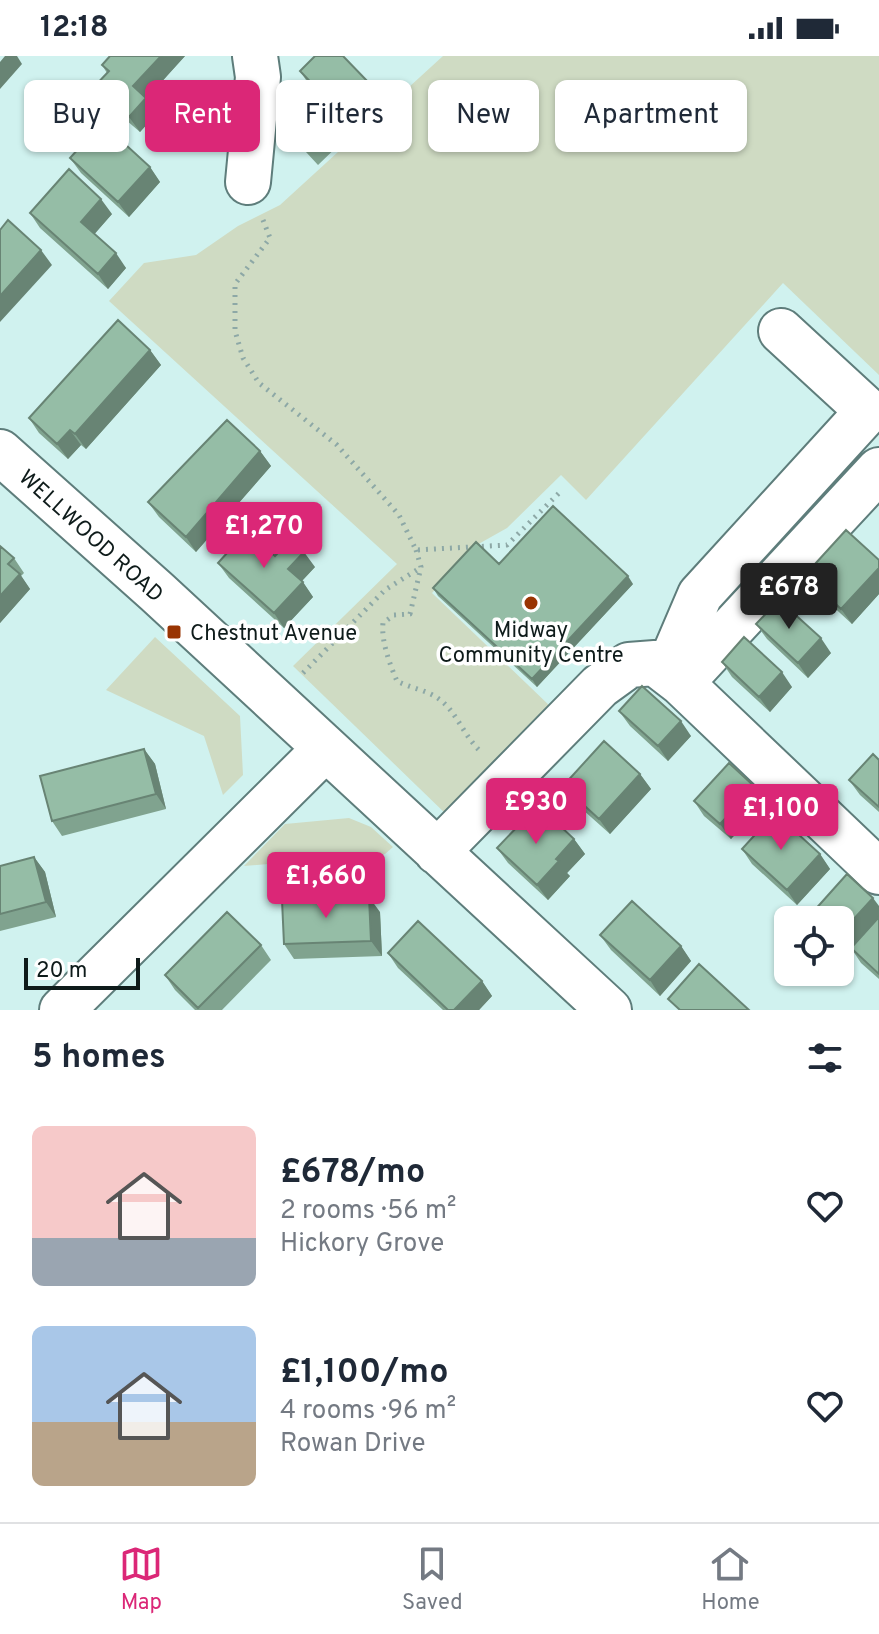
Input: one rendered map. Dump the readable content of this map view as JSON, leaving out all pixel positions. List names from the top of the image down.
{
  "streets": {
    "street": ["WELLWOOD ROAD"]
  },
  "places": {
    "other": ["Midway Community Centre"],
    "transit": ["Chestnut Avenue"]
  },
  "scale_bar": "20 m",
  "page": {
    "status": "12:18",
    "chip": [
      "Buy",
      "Rent",
      "Filters",
      "New",
      "Apartment"
    ],
    "price": [
      "£1,270",
      "£678",
      "£930",
      "£1,100",
      "£1,660"
    ],
    "scale": "20 m",
    "heading": "5 homes",
    "list": [
      {
        "name": "£678/mo",
        "note": "2 rooms · 56 m² · Hickory Grove"
      },
      {
        "name": "£1,100/mo",
        "note": "4 rooms · 96 m² · Rowan Drive"
      }
    ],
    "tabs": ["Map", "Saved", "Home"]
  }
}
